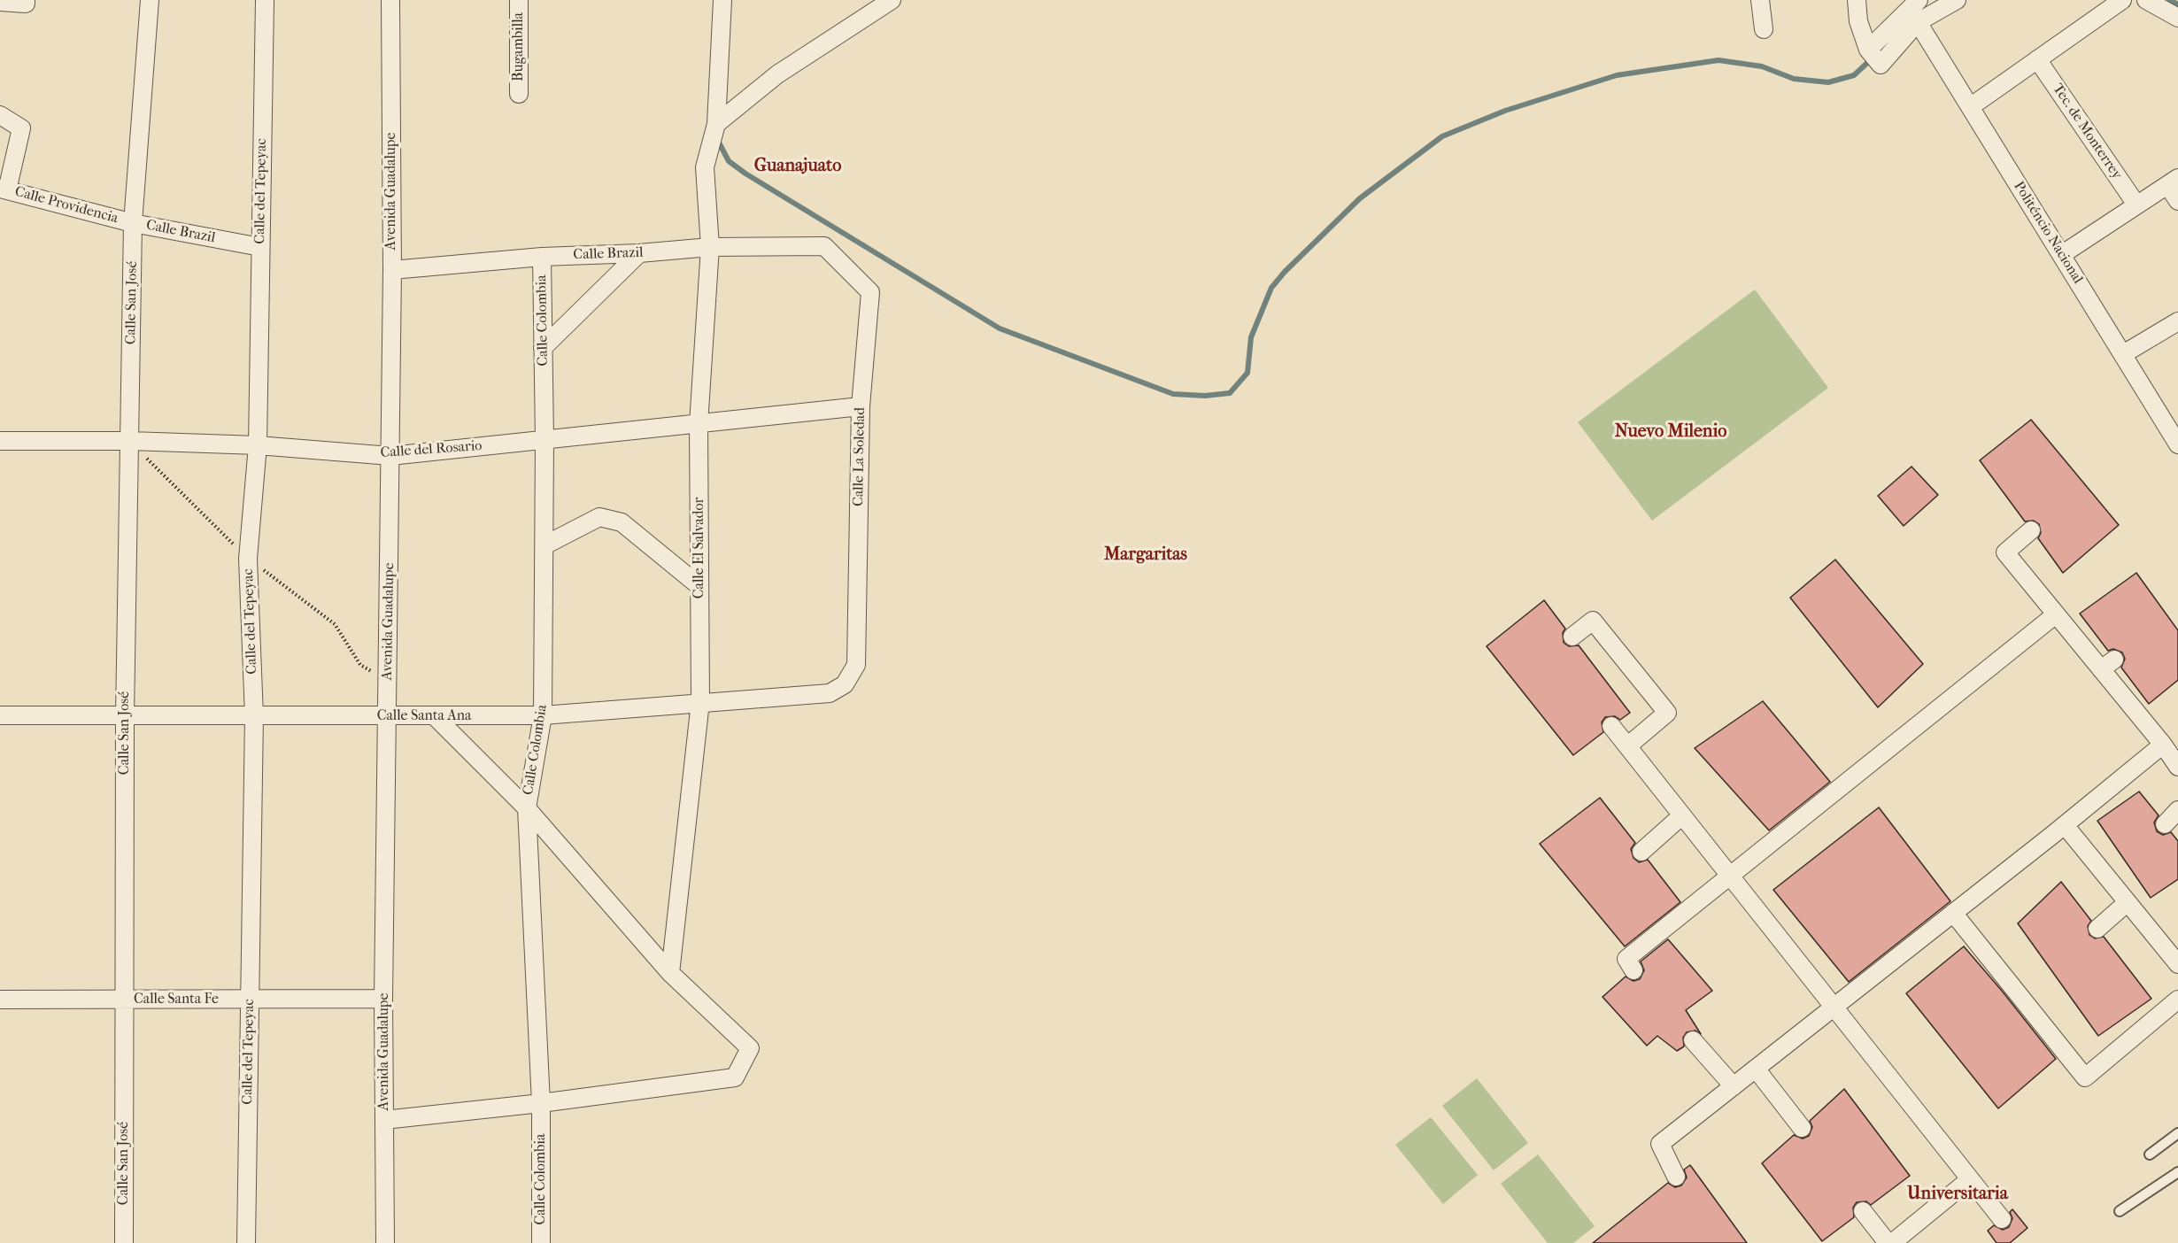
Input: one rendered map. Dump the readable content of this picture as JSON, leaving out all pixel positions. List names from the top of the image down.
{
  "streets": {
    "street": [
      "Bugambilla",
      "Tec. de Monterrey",
      "Calle del Tepeyac",
      "Avenida Guadalupe",
      "Calle Providencia",
      "Calle Brazil",
      "Politéncio Nacional",
      "Calle San José",
      "Calle Colombia",
      "Calle del Rosario",
      "Calle La Soledad",
      "Calle El Salvador",
      "Calle Santa Ana",
      "Calle Santa Fe"
    ]
  },
  "crossings": [
    ["Calle del Tepeyac", "Calle Brazil"],
    ["Calle del Tepeyac", "Calle del Rosario"],
    ["Calle del Tepeyac", "Calle Santa Ana"],
    ["Calle del Tepeyac", "Calle Santa Fe"],
    ["Avenida Guadalupe", "Calle Brazil"],
    ["Avenida Guadalupe", "Calle del Rosario"],
    ["Avenida Guadalupe", "Calle Santa Ana"],
    ["Avenida Guadalupe", "Calle Santa Fe"],
    ["Calle Providencia", "Calle Brazil"],
    ["Calle Providencia", "Calle San José"],
    ["Calle Brazil", "Calle San José"],
    ["Calle Brazil", "Calle Colombia"],
    ["Calle Brazil", "Calle La Soledad"],
    ["Calle Brazil", "Calle El Salvador"],
    ["Calle San José", "Calle del Rosario"],
    ["Calle San José", "Calle Santa Ana"],
    ["Calle San José", "Calle Santa Fe"],
    ["Calle Colombia", "Calle del Rosario"],
    ["Calle Colombia", "Calle Santa Ana"],
    ["Calle del Rosario", "Calle La Soledad"],
    ["Calle del Rosario", "Calle El Salvador"],
    ["Calle La Soledad", "Calle Santa Ana"],
    ["Calle El Salvador", "Calle Santa Ana"]
  ],
  "districts": [
    "Guanajuato",
    "Nuevo Milenio",
    "Margaritas",
    "Universitaria"
  ]
}
